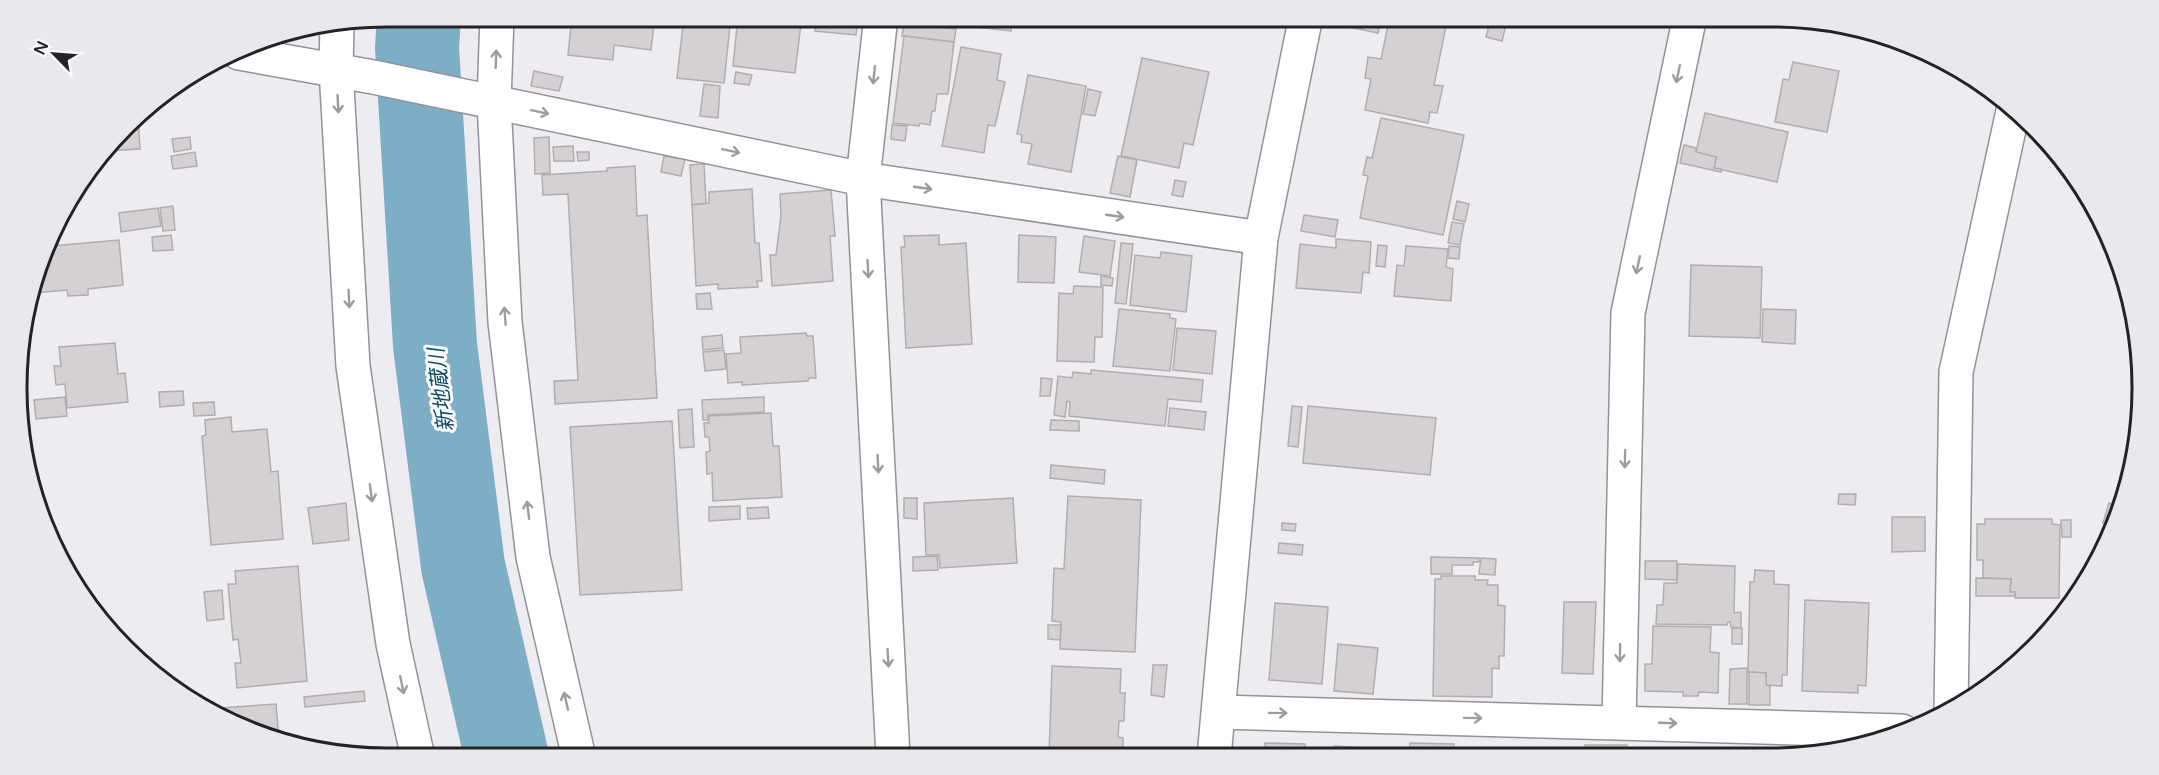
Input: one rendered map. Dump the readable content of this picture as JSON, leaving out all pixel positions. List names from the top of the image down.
{
  "water": ["新地蔵川"],
  "north": "top left"
}
